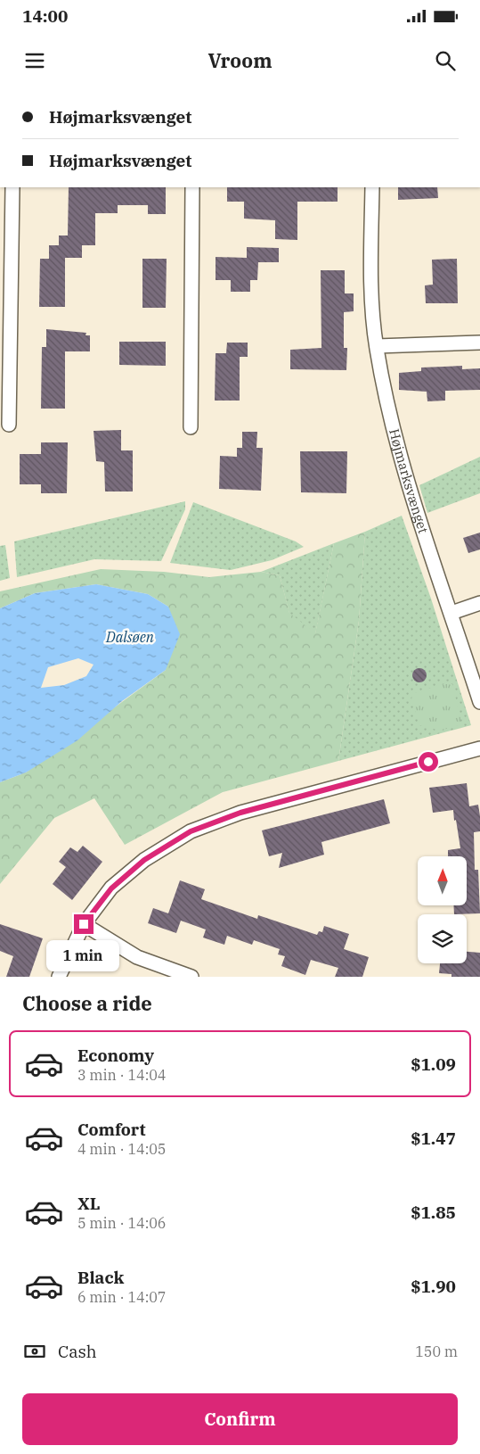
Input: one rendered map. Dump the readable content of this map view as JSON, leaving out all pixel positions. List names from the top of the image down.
{
  "streets": {
    "street": ["Højmarksvænget"]
  },
  "water": ["Dalsøen"],
  "north": "top",
  "page": {
    "status": "14:00",
    "header": "Vroom",
    "banner": ["Højmarksvænget", "Højmarksvænget"],
    "bubble": "1 min",
    "heading": "Choose a ride",
    "list": [
      {
        "name": "Economy",
        "note": "3 min · 14:04",
        "value": "$1.09"
      },
      {
        "name": "Comfort",
        "note": "4 min · 14:05",
        "value": "$1.47"
      },
      {
        "name": "XL",
        "note": "5 min · 14:06",
        "value": "$1.85"
      },
      {
        "name": "Black",
        "note": "6 min · 14:07",
        "value": "$1.90"
      }
    ],
    "pay": ["Cash", "150 m"],
    "buttons": "Confirm"
  }
}
